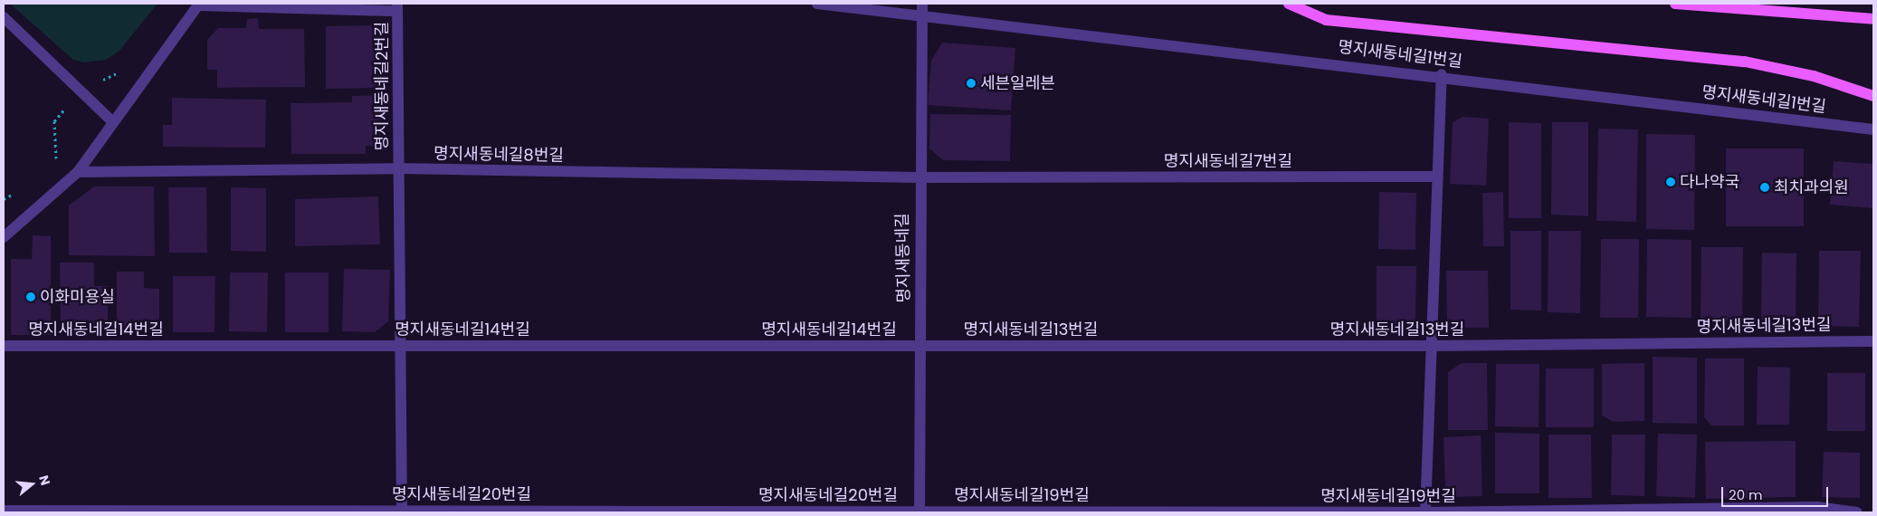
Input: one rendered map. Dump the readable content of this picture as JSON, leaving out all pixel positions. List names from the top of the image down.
{
  "streets": {
    "street": [
      "명지새동네길1번길",
      "명지새동네길2번길",
      "명지새동네길8번길",
      "명지새동네길7번길",
      "명지새동네길",
      "명지새동네길13번길",
      "명지새동네길14번길",
      "명지새동네길20번길",
      "명지새동네길19번길"
    ]
  },
  "crossings": [
    ["명지새동네길1번길", "명지새동네길"],
    ["명지새동네길2번길", "명지새동네길8번길"],
    ["명지새동네길2번길", "명지새동네길14번길"],
    ["명지새동네길2번길", "명지새동네길20번길"],
    ["명지새동네길8번길", "명지새동네길7번길"],
    ["명지새동네길8번길", "명지새동네길"],
    ["명지새동네길7번길", "명지새동네길"],
    ["명지새동네길", "명지새동네길13번길"],
    ["명지새동네길", "명지새동네길14번길"],
    ["명지새동네길", "명지새동네길20번길"],
    ["명지새동네길", "명지새동네길19번길"],
    ["명지새동네길13번길", "명지새동네길14번길"],
    ["명지새동네길20번길", "명지새동네길19번길"]
  ],
  "places": [
    "세븐일레븐",
    "다나약국",
    "최치과의원",
    "이화미용실"
  ],
  "scale_bar": "20 m",
  "north": "right"
}
